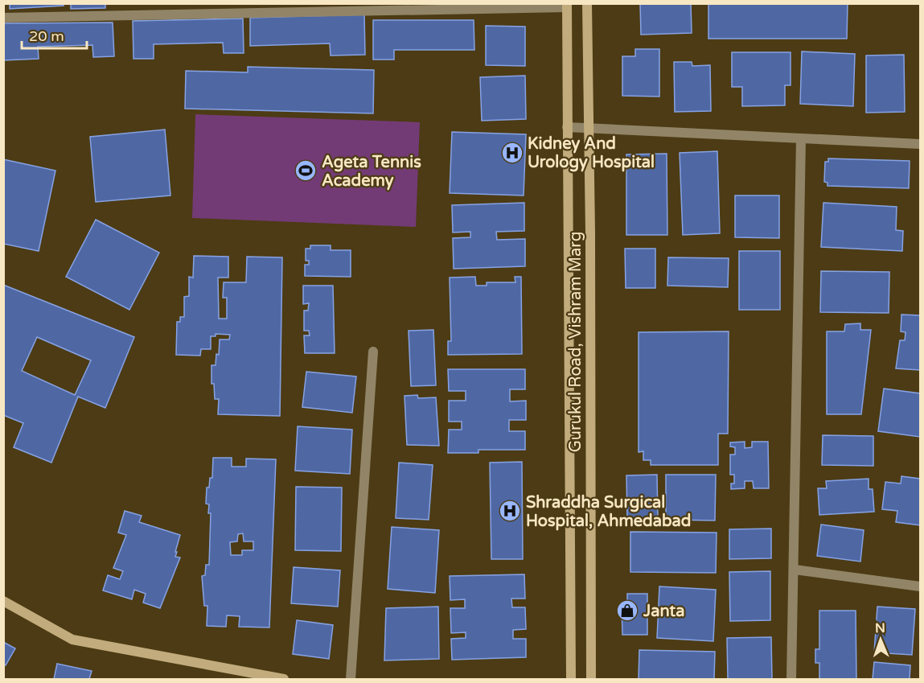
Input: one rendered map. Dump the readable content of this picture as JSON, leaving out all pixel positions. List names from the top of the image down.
{
  "streets": {
    "street": ["Gurukul Road, Vishram Marg"]
  },
  "places": {
    "hospital": ["Kidney And Urology Hospital", "Shraddha Surgical Hospital, Ahmedabad"],
    "sports": ["Ageta Tennis Academy"],
    "shop": ["Janta"]
  },
  "scale_bar": "20 m",
  "north": "top"
}
